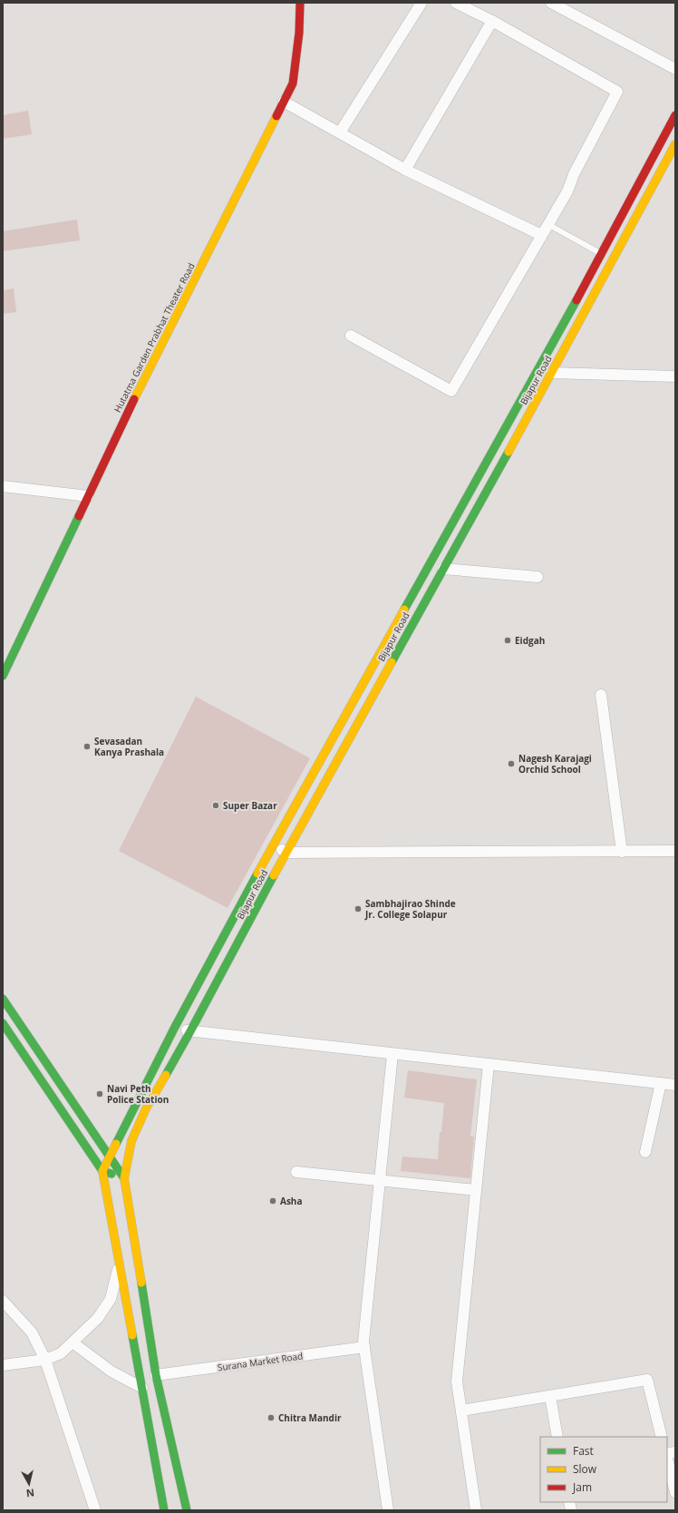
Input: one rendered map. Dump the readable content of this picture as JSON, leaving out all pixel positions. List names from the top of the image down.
{
  "streets": {
    "main road": ["Hutatma Garden Prabhat Theater Road", "Bijapur Road"],
    "street": ["Surana Market Road"]
  },
  "places": [
    "Eidgah",
    "Sevasadan Kanya Prashala",
    "Nagesh Karajagi Orchid School",
    "Super Bazar",
    "Sambhajirao Shinde Jr. College Solapur",
    "Navi Peth Police Station",
    "Asha",
    "Chitra Mandir"
  ],
  "legend": ["Fast", "Slow", "Jam"],
  "north": "bottom"
}
